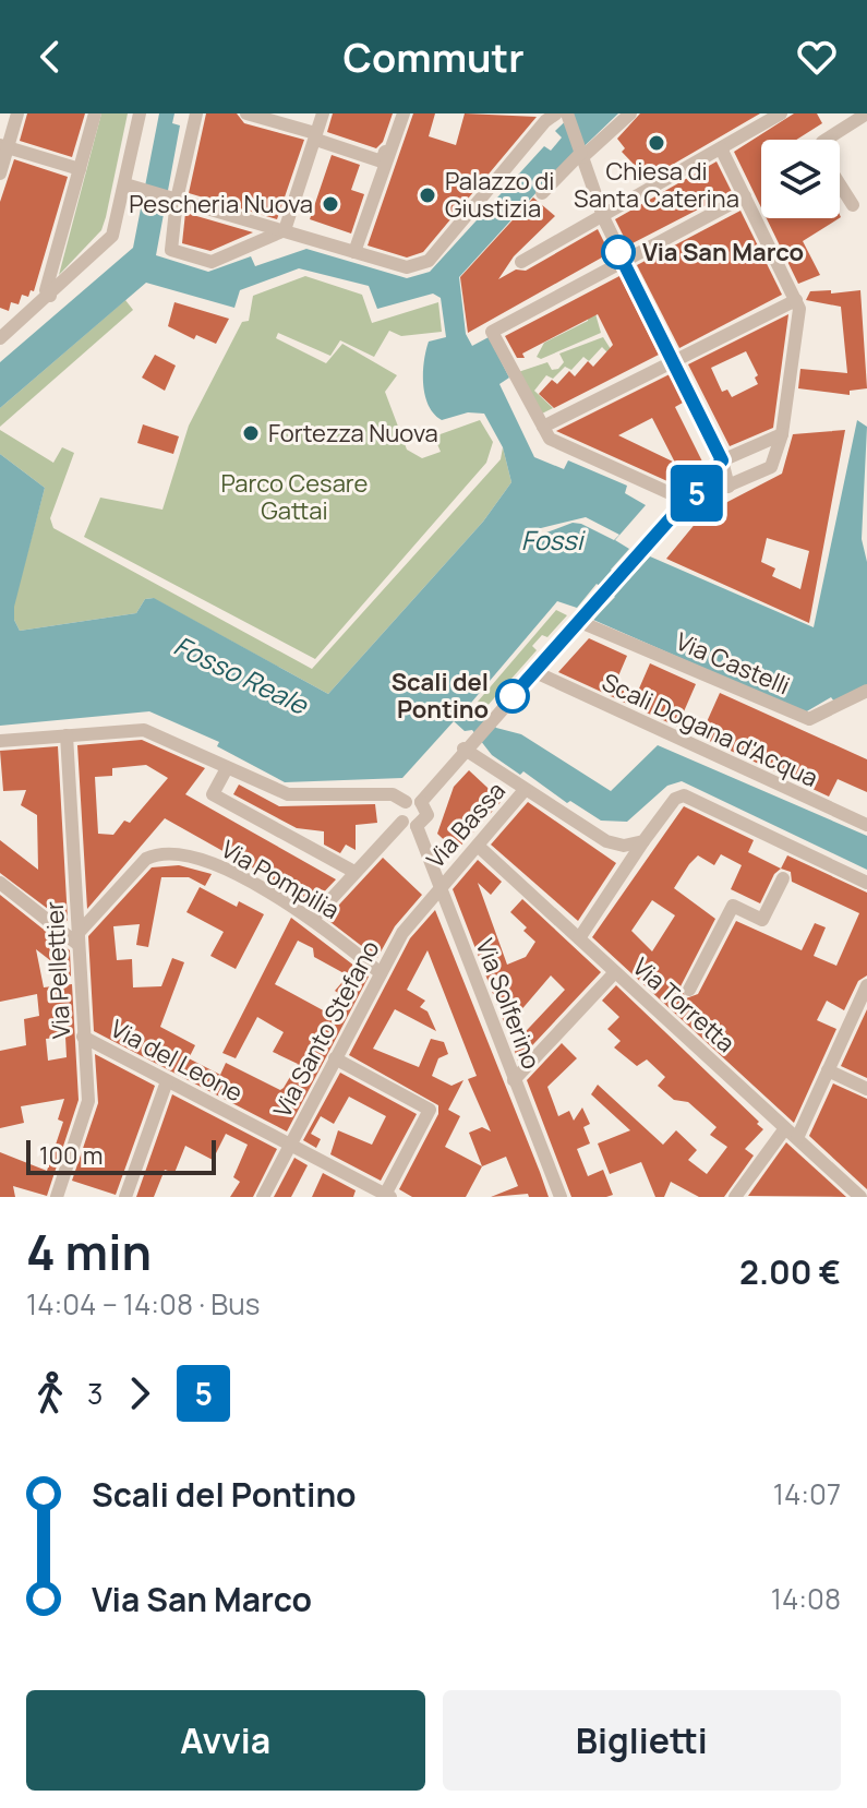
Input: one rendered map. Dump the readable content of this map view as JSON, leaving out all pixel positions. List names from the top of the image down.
{
  "streets": {
    "street": [
      "Via Castelli",
      "Scali Dogana d'Acqua",
      "Via Bassa",
      "Via Pompilia",
      "Via Pellettier",
      "Via Solferino",
      "Via Torretta",
      "Via Santo Stefano",
      "Via del Leone"
    ]
  },
  "crossings": [
    ["Via Bassa", "Via Solferino"],
    ["Via Bassa", "Via Torretta"],
    ["Via Bassa", "Via Santo Stefano"],
    ["Via Pompilia", "Via Pellettier"],
    ["Via Pompilia", "Via Santo Stefano"],
    ["Via Pellettier", "Via del Leone"],
    ["Via Solferino", "Via Santo Stefano"],
    ["Via Santo Stefano", "Via del Leone"]
  ],
  "water": ["Fossi", "Fosso Reale"],
  "parks": ["Parco Cesare Gattai"],
  "places": [
    "Chiesa di Santa Caterina",
    "Palazzo di Giustizia",
    "Pescheria Nuova",
    "Via San Marco",
    "Fortezza Nuova",
    "Scali del Pontino"
  ],
  "lines": ["bus line 5"],
  "scale_bar": "100 m",
  "page": {
    "header": "Commutr",
    "on_map": "5",
    "scale": "100 m",
    "heading": ["4 min", "14:04 – 14:08 · Bus", "2.00 €"],
    "legs": ["3", "5"],
    "list": [
      {
        "name": "Scali del Pontino",
        "value": "14:07"
      },
      {
        "name": "Via San Marco",
        "value": "14:08"
      }
    ],
    "buttons": ["Avvia", "Biglietti"]
  }
}
